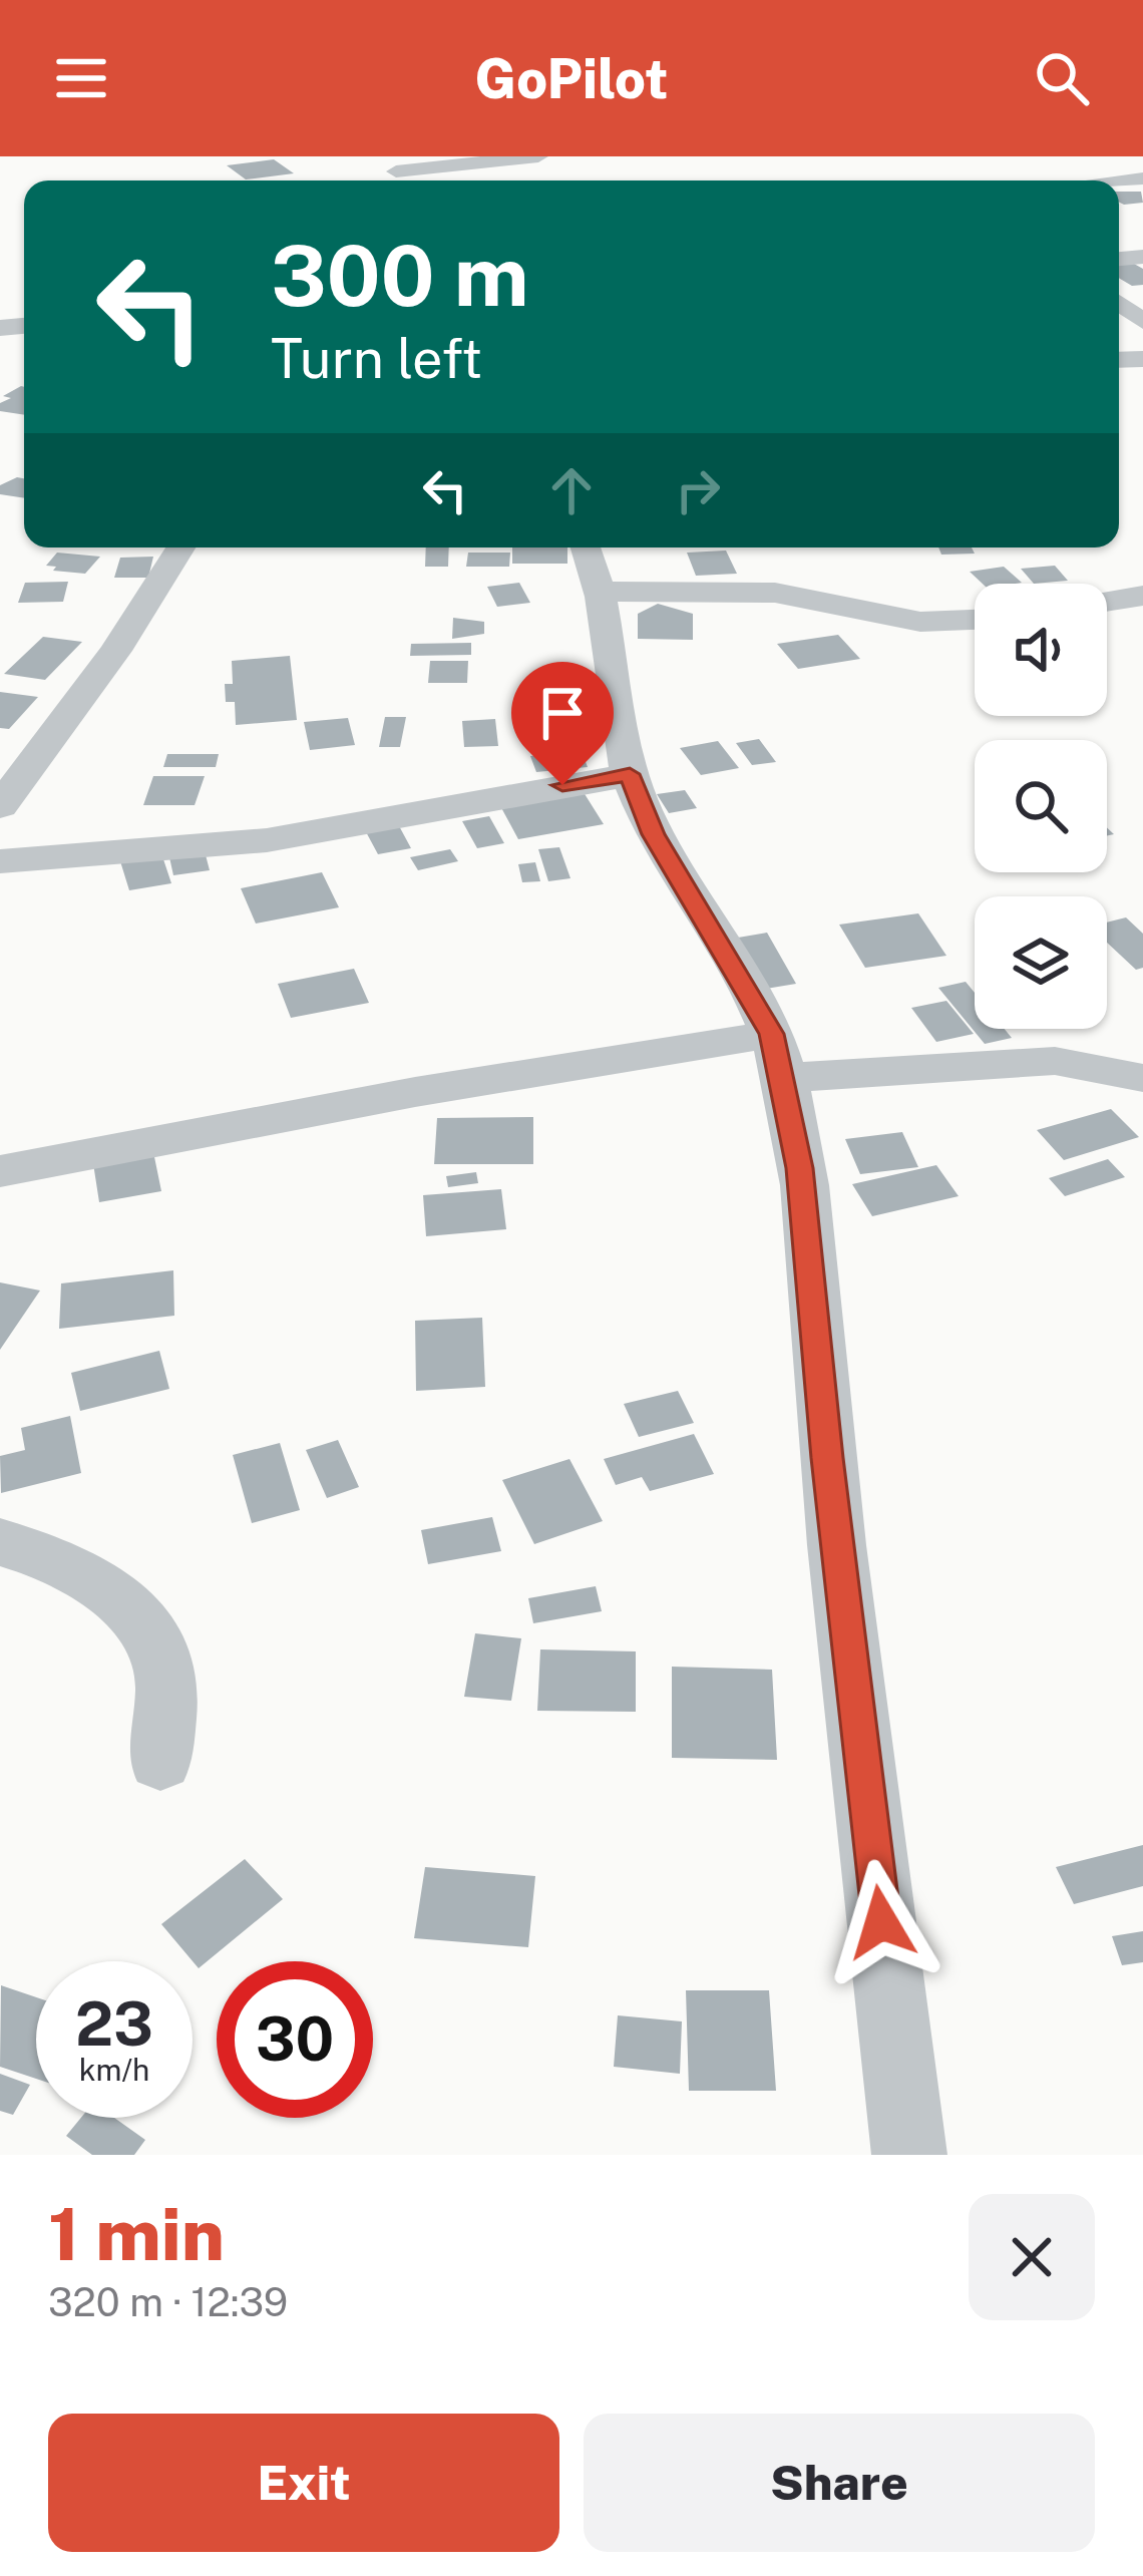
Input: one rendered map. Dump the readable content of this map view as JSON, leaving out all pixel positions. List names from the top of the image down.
{
  "page": {
    "header": "GoPilot",
    "turn": ["300 m", "Turn left"],
    "speed": "23 km/h",
    "limit": "30",
    "heading": ["1 min", "320 m · 12:39"],
    "buttons": ["Exit", "Share"]
  }
}
